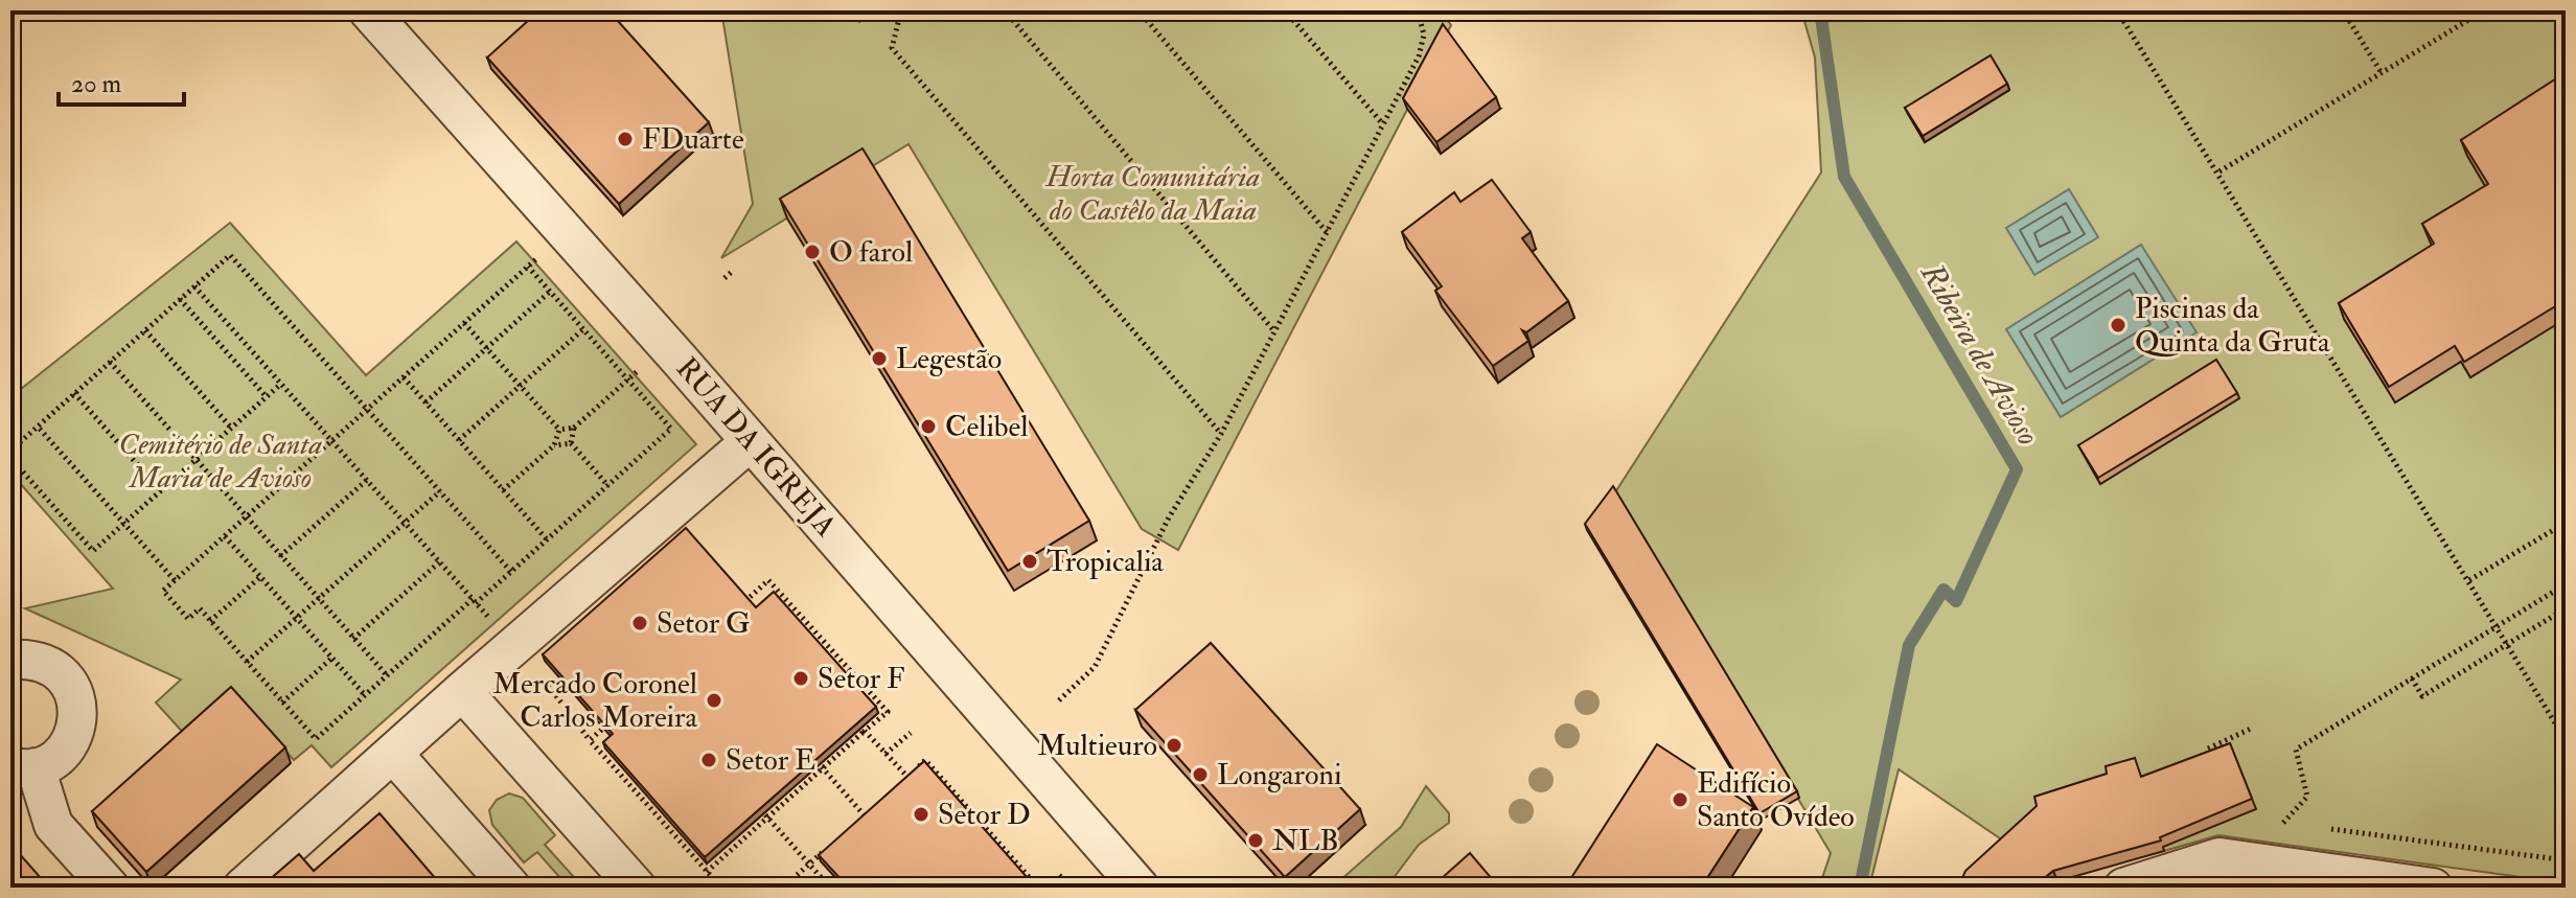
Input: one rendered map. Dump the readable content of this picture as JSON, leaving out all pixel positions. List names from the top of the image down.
{
  "streets": {
    "street": ["RUA DA IGREJA"]
  },
  "water": ["Ribeira de Avioso"],
  "parks": ["Horta Comunitária do Castêlo da Maia", "Cemitério de Santa Maria de Avioso"],
  "places": [
    "FDuarte",
    "O farol",
    "Piscinas da Quinta da Gruta",
    "Legestão",
    "Celibel",
    "Tropicalia",
    "Setor G",
    "Setor F",
    "Mercado Coronel Carlos Moreira",
    "Multieuro",
    "Setor E",
    "Longaroni",
    "Edifício Santo Ovídeo",
    "Setor D",
    "NLB"
  ],
  "scale_bar": "20 m"
}
